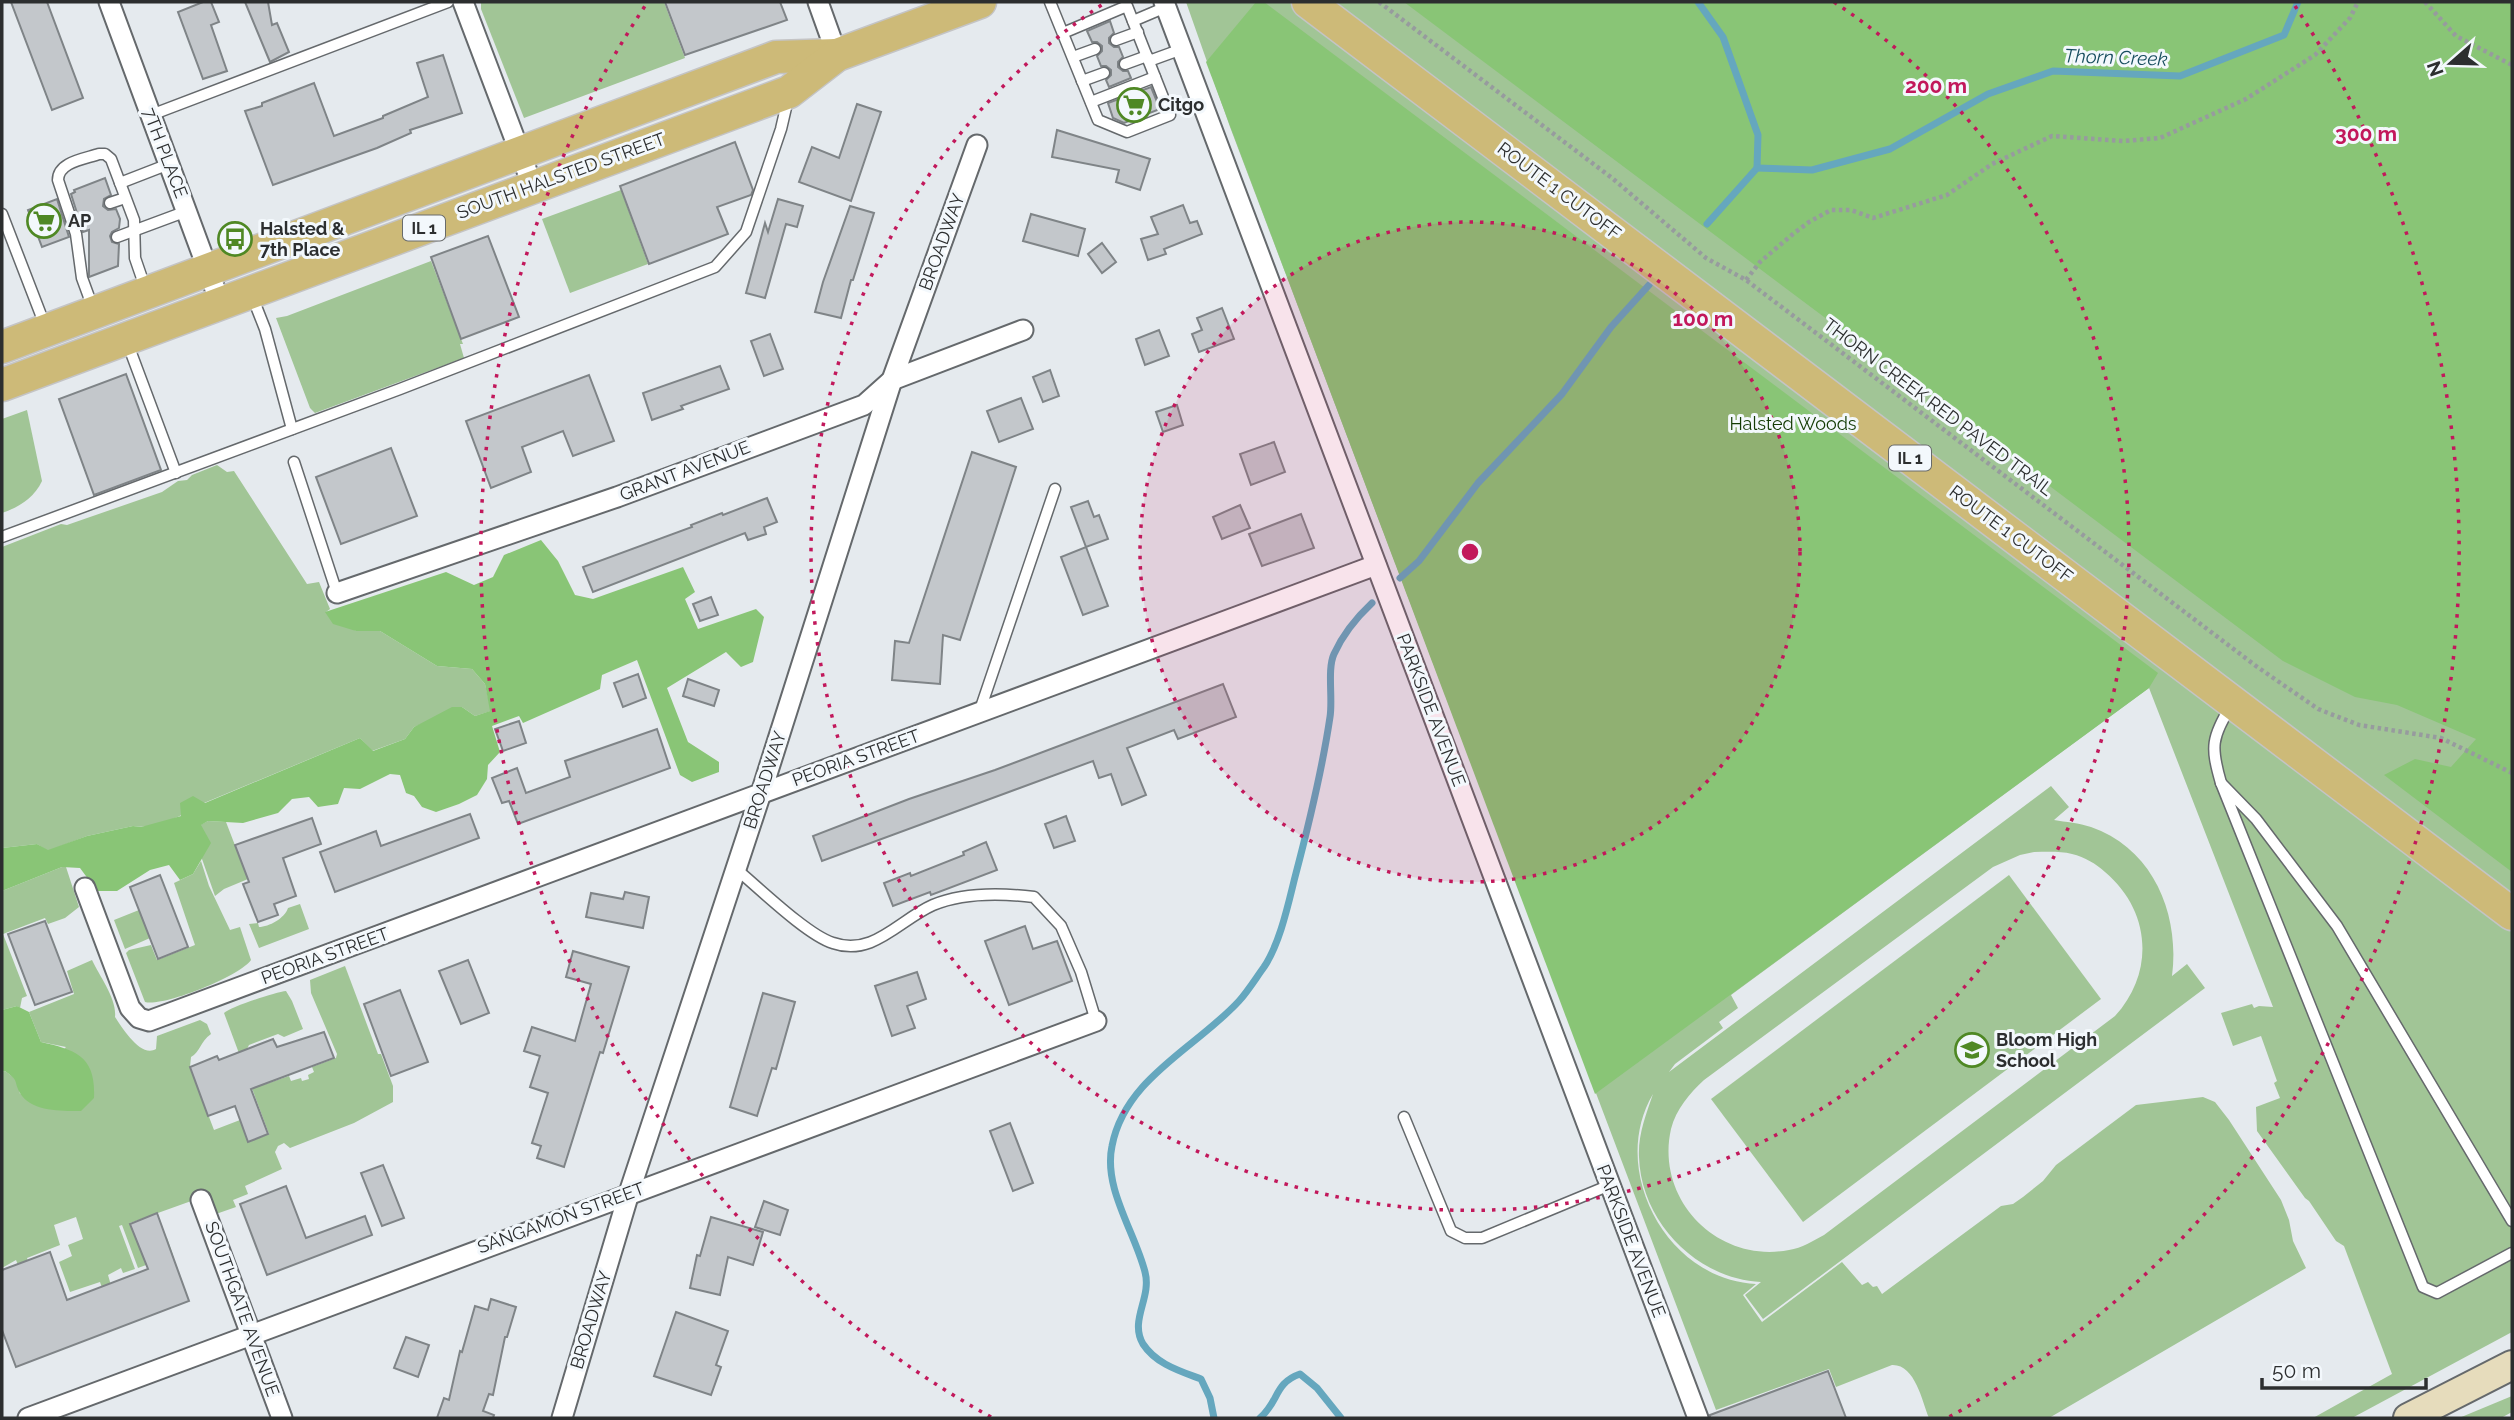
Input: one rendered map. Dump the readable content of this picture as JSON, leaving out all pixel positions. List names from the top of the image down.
{
  "streets": {
    "main road": ["SOUTH HALSTED STREET", "ROUTE 1 CUTOFF", "IL 1"],
    "street": [
      "7TH PLACE",
      "BROADWAY",
      "GRANT AVENUE",
      "PARKSIDE AVENUE",
      "PEORIA STREET",
      "SANGAMON STREET",
      "SOUTHGATE AVENUE"
    ],
    "path": ["THORN CREEK RED PAVED TRAIL"]
  },
  "crossings": [
    ["7TH PLACE", "SOUTH HALSTED STREET"],
    ["BROADWAY", "GRANT AVENUE"],
    ["BROADWAY", "PEORIA STREET"],
    ["BROADWAY", "SANGAMON STREET"],
    ["PARKSIDE AVENUE", "PEORIA STREET"],
    ["SANGAMON STREET", "SOUTHGATE AVENUE"]
  ],
  "water": ["Thorn Creek"],
  "parks": ["Halsted Woods"],
  "places": {
    "supermarket": ["Citgo", "AP"],
    "bus stop": ["Halsted & 7th Place"],
    "school or university": ["Bloom High School"]
  },
  "scale_bar": "50 m",
  "north": "left",
  "rings": ["200 m", "300 m", "100 m"]
}
